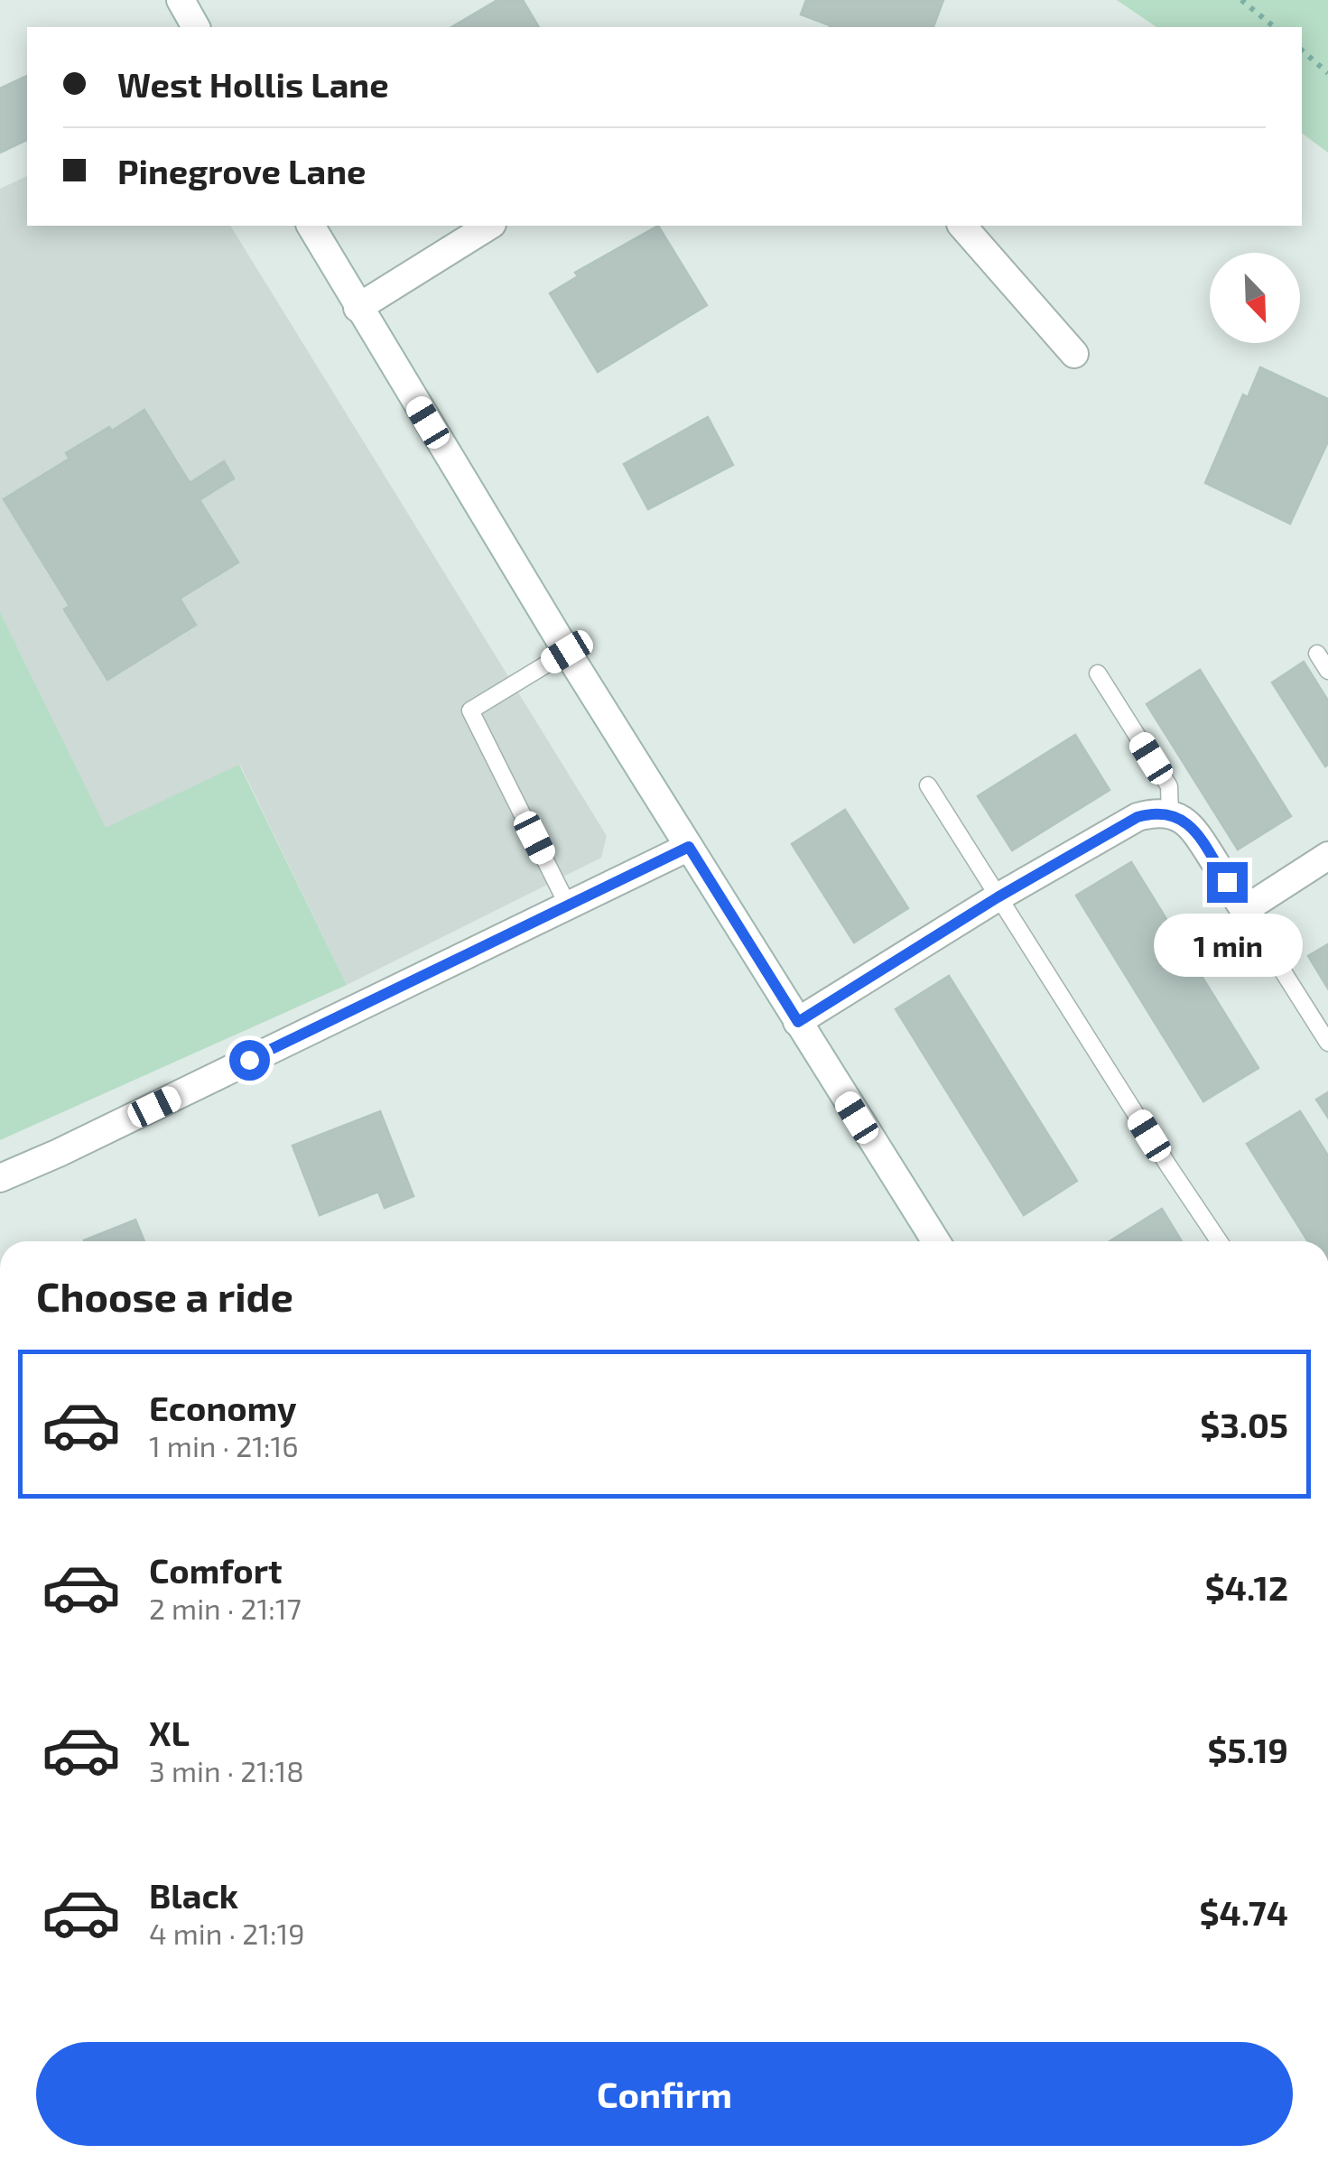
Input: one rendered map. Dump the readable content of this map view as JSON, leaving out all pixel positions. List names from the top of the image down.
{
  "north": "bottom right",
  "page": {
    "banner": ["West Hollis Lane", "Pinegrove Lane"],
    "bubble": "1 min",
    "heading": "Choose a ride",
    "list": [
      {
        "name": "Economy",
        "note": "1 min · 21:16",
        "value": "$3.05"
      },
      {
        "name": "Comfort",
        "note": "2 min · 21:17",
        "value": "$4.12"
      },
      {
        "name": "XL",
        "note": "3 min · 21:18",
        "value": "$5.19"
      },
      {
        "name": "Black",
        "note": "4 min · 21:19",
        "value": "$4.74"
      }
    ],
    "buttons": "Confirm"
  }
}
